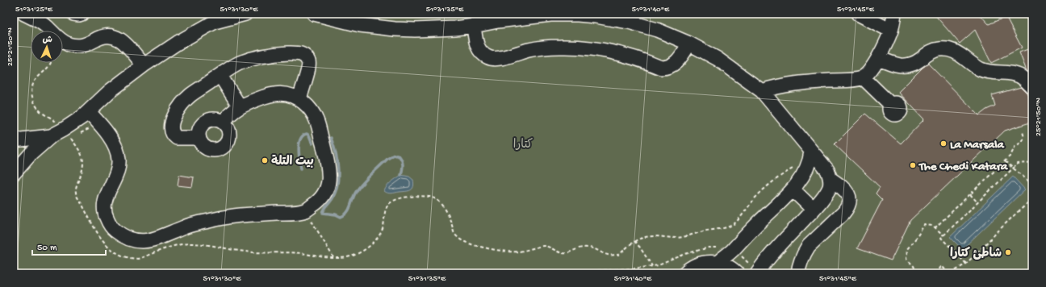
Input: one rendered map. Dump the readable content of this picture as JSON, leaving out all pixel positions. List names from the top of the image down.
{
  "parks": ["كتارا"],
  "places": [
    "La Marsala",
    "بيت التلة",
    "The Chedi Katara",
    "شاطئ كتارا"
  ],
  "scale_bar": "50 m",
  "north": "top",
  "coordinates": [
    "51°31'25\"E",
    "51°31'30\"E",
    "51°31'35\"E",
    "51°31'40\"E",
    "51°31'45\"E",
    "25°21'50\"N"
  ]
}
